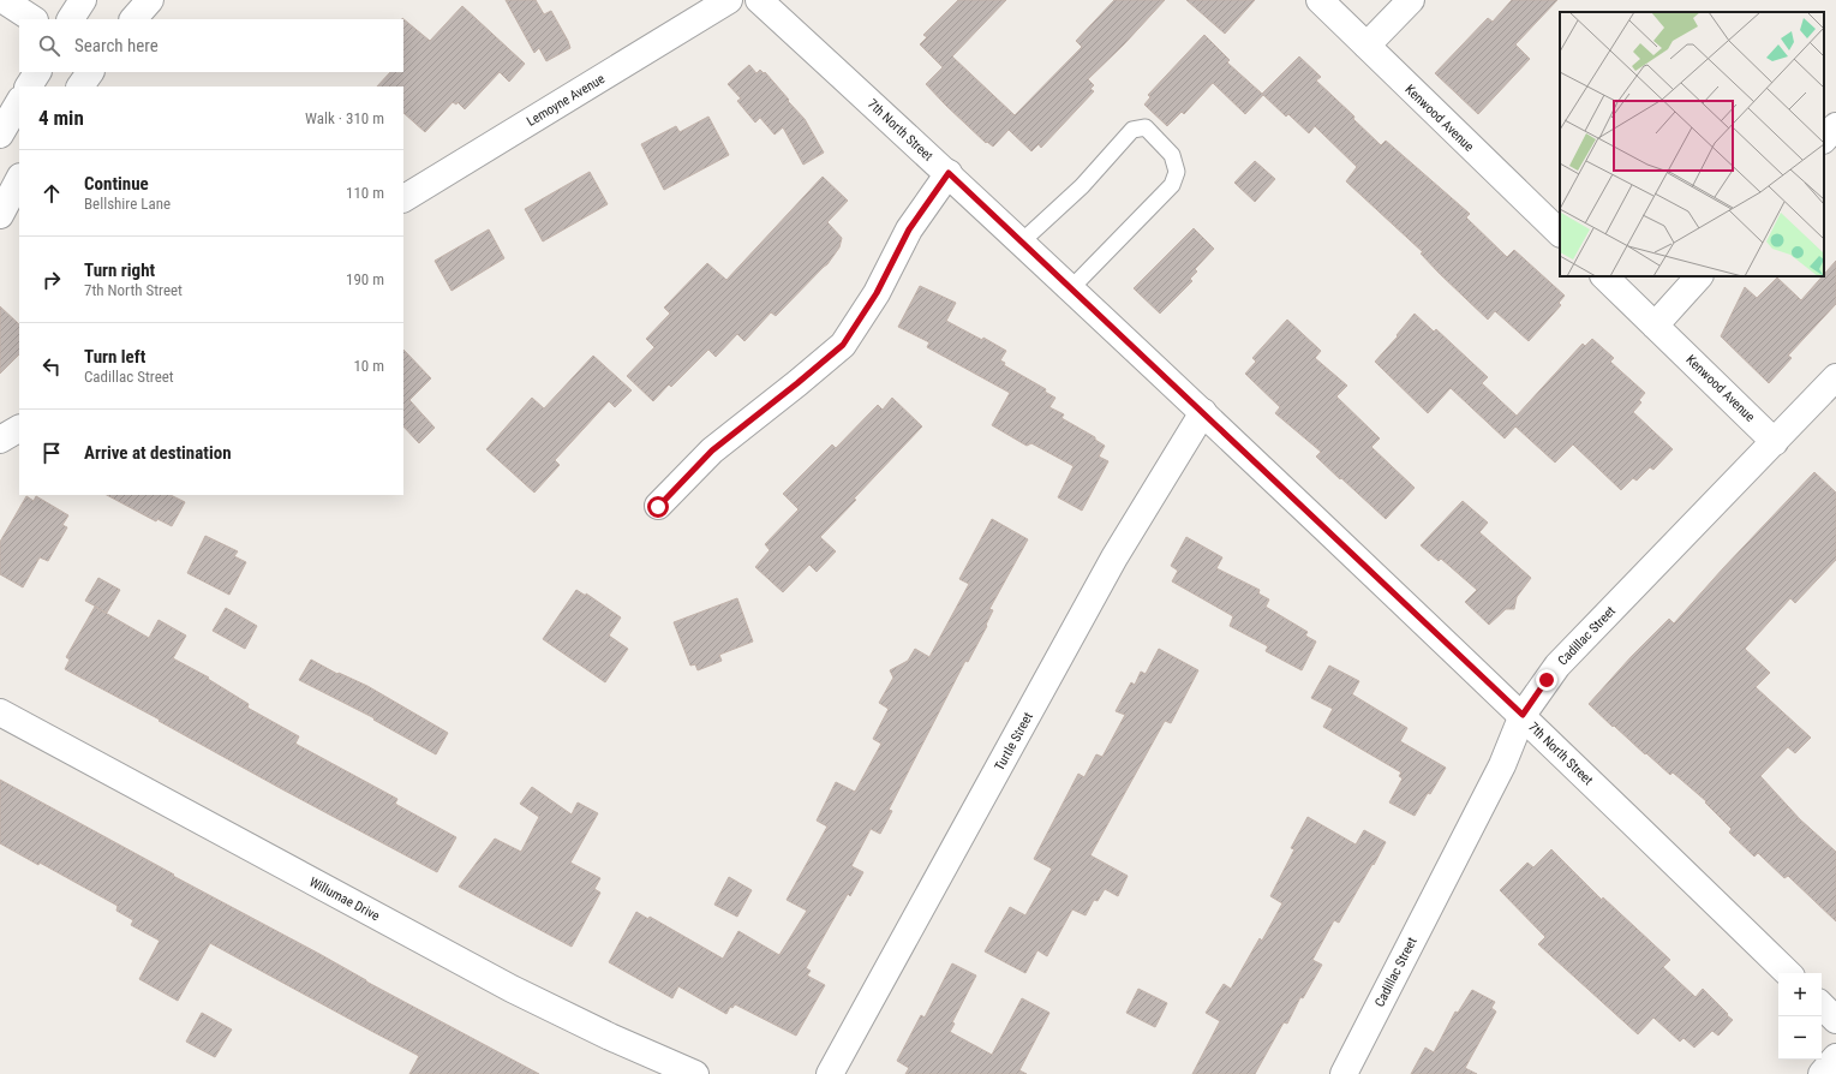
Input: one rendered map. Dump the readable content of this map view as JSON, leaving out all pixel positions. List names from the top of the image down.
{
  "streets": {
    "street": [
      "Lemoyne Avenue",
      "Kenwood Avenue",
      "7th North Street",
      "Cadillac Street",
      "Turtle Street",
      "Willumae Drive"
    ]
  },
  "crossings": [
    ["Kenwood Avenue", "Cadillac Street"],
    ["7th North Street", "Cadillac Street"],
    ["7th North Street", "Turtle Street"]
  ],
  "page": {
    "search": "Search here",
    "heading": ["4 min", "Walk · 310 m"],
    "list": [
      ["Continue", "Bellshire Lane", "110 m"],
      ["Turn right", "7th North Street", "190 m"],
      ["Turn left", "Cadillac Street", "10 m"],
      "Arrive at destination"
    ],
    "map_buttons": ["+", "−"]
  }
}
